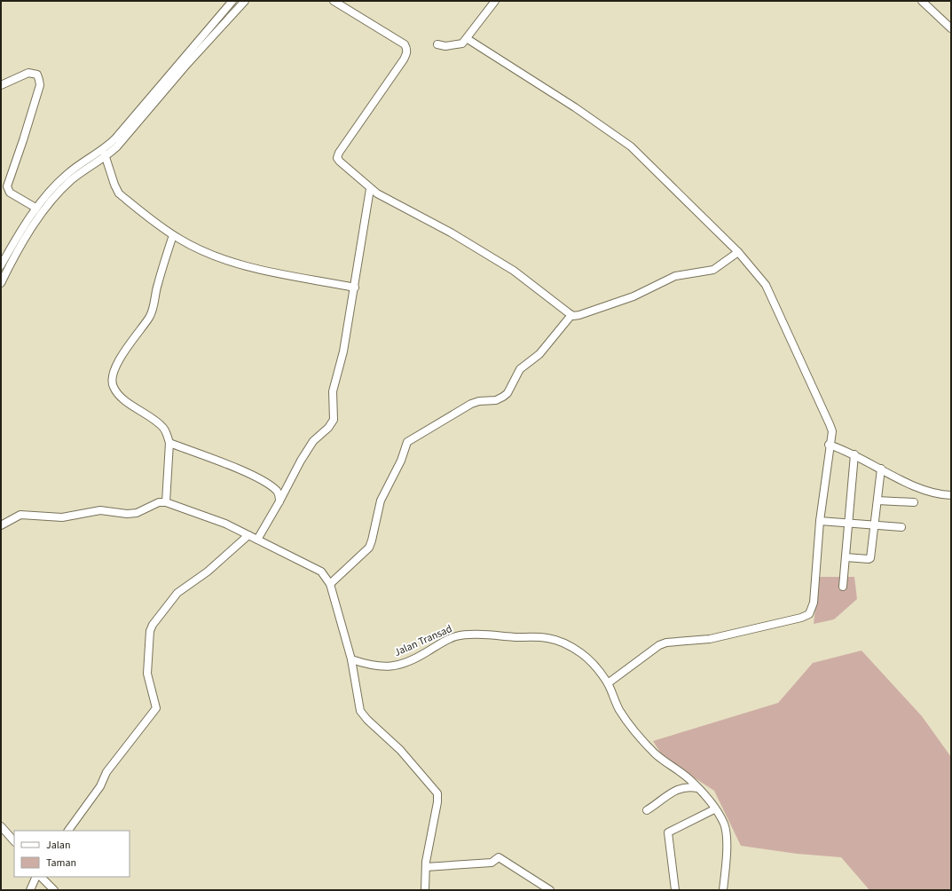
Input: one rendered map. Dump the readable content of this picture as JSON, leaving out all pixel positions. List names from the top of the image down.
{
  "streets": {
    "street": ["Jalan Transad"]
  },
  "legend": ["Jalan", "Taman"]
}
